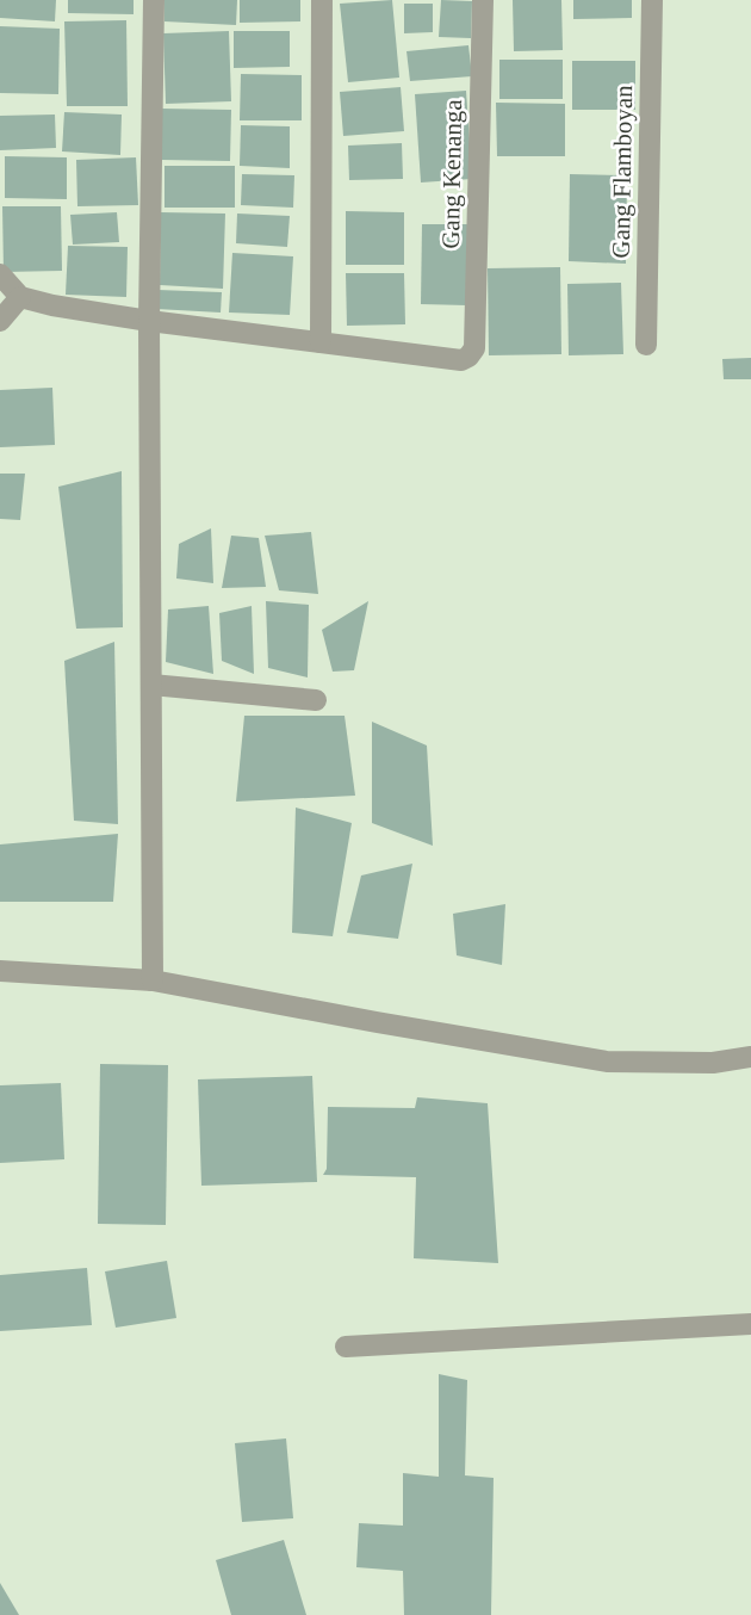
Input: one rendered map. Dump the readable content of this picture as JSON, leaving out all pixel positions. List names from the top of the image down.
{
  "streets": {
    "street": ["Gang Flamboyan", "Gang Kenanga"]
  }
}
